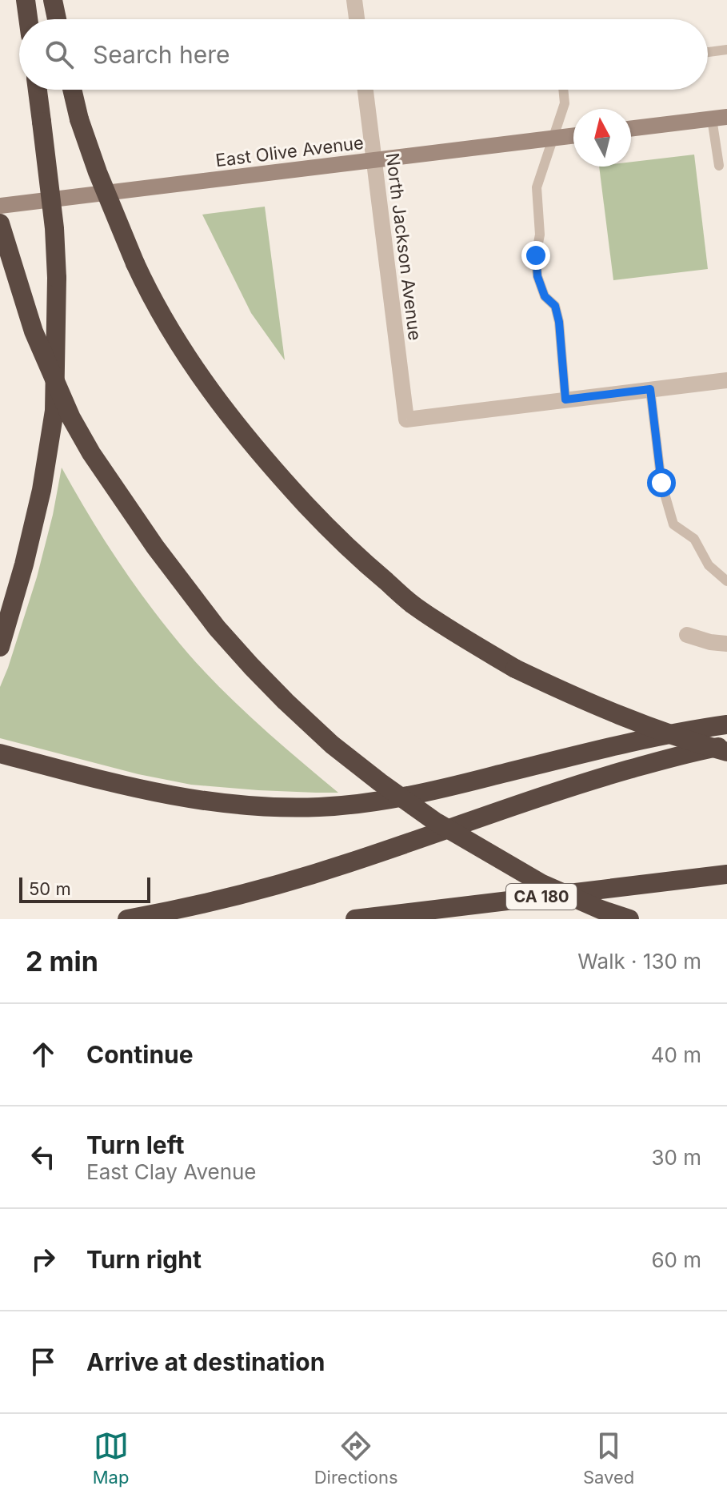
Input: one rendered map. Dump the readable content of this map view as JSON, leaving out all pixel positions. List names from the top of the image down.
{
  "streets": {
    "highway": ["CA 180"],
    "main road": ["East Olive Avenue"],
    "street": ["North Jackson Avenue"]
  },
  "crossings": [
    ["East Olive Avenue", "North Jackson Avenue"]
  ],
  "scale_bar": "50 m",
  "north": "top",
  "page": {
    "search": "Search here",
    "scale": "50 m",
    "heading": ["2 min", "Walk · 130 m"],
    "list": [
      ["Continue", "40 m"],
      ["Turn left", "East Clay Avenue", "30 m"],
      ["Turn right", "60 m"],
      "Arrive at destination"
    ],
    "nav": ["Map", "Directions", "Saved"]
  }
}
